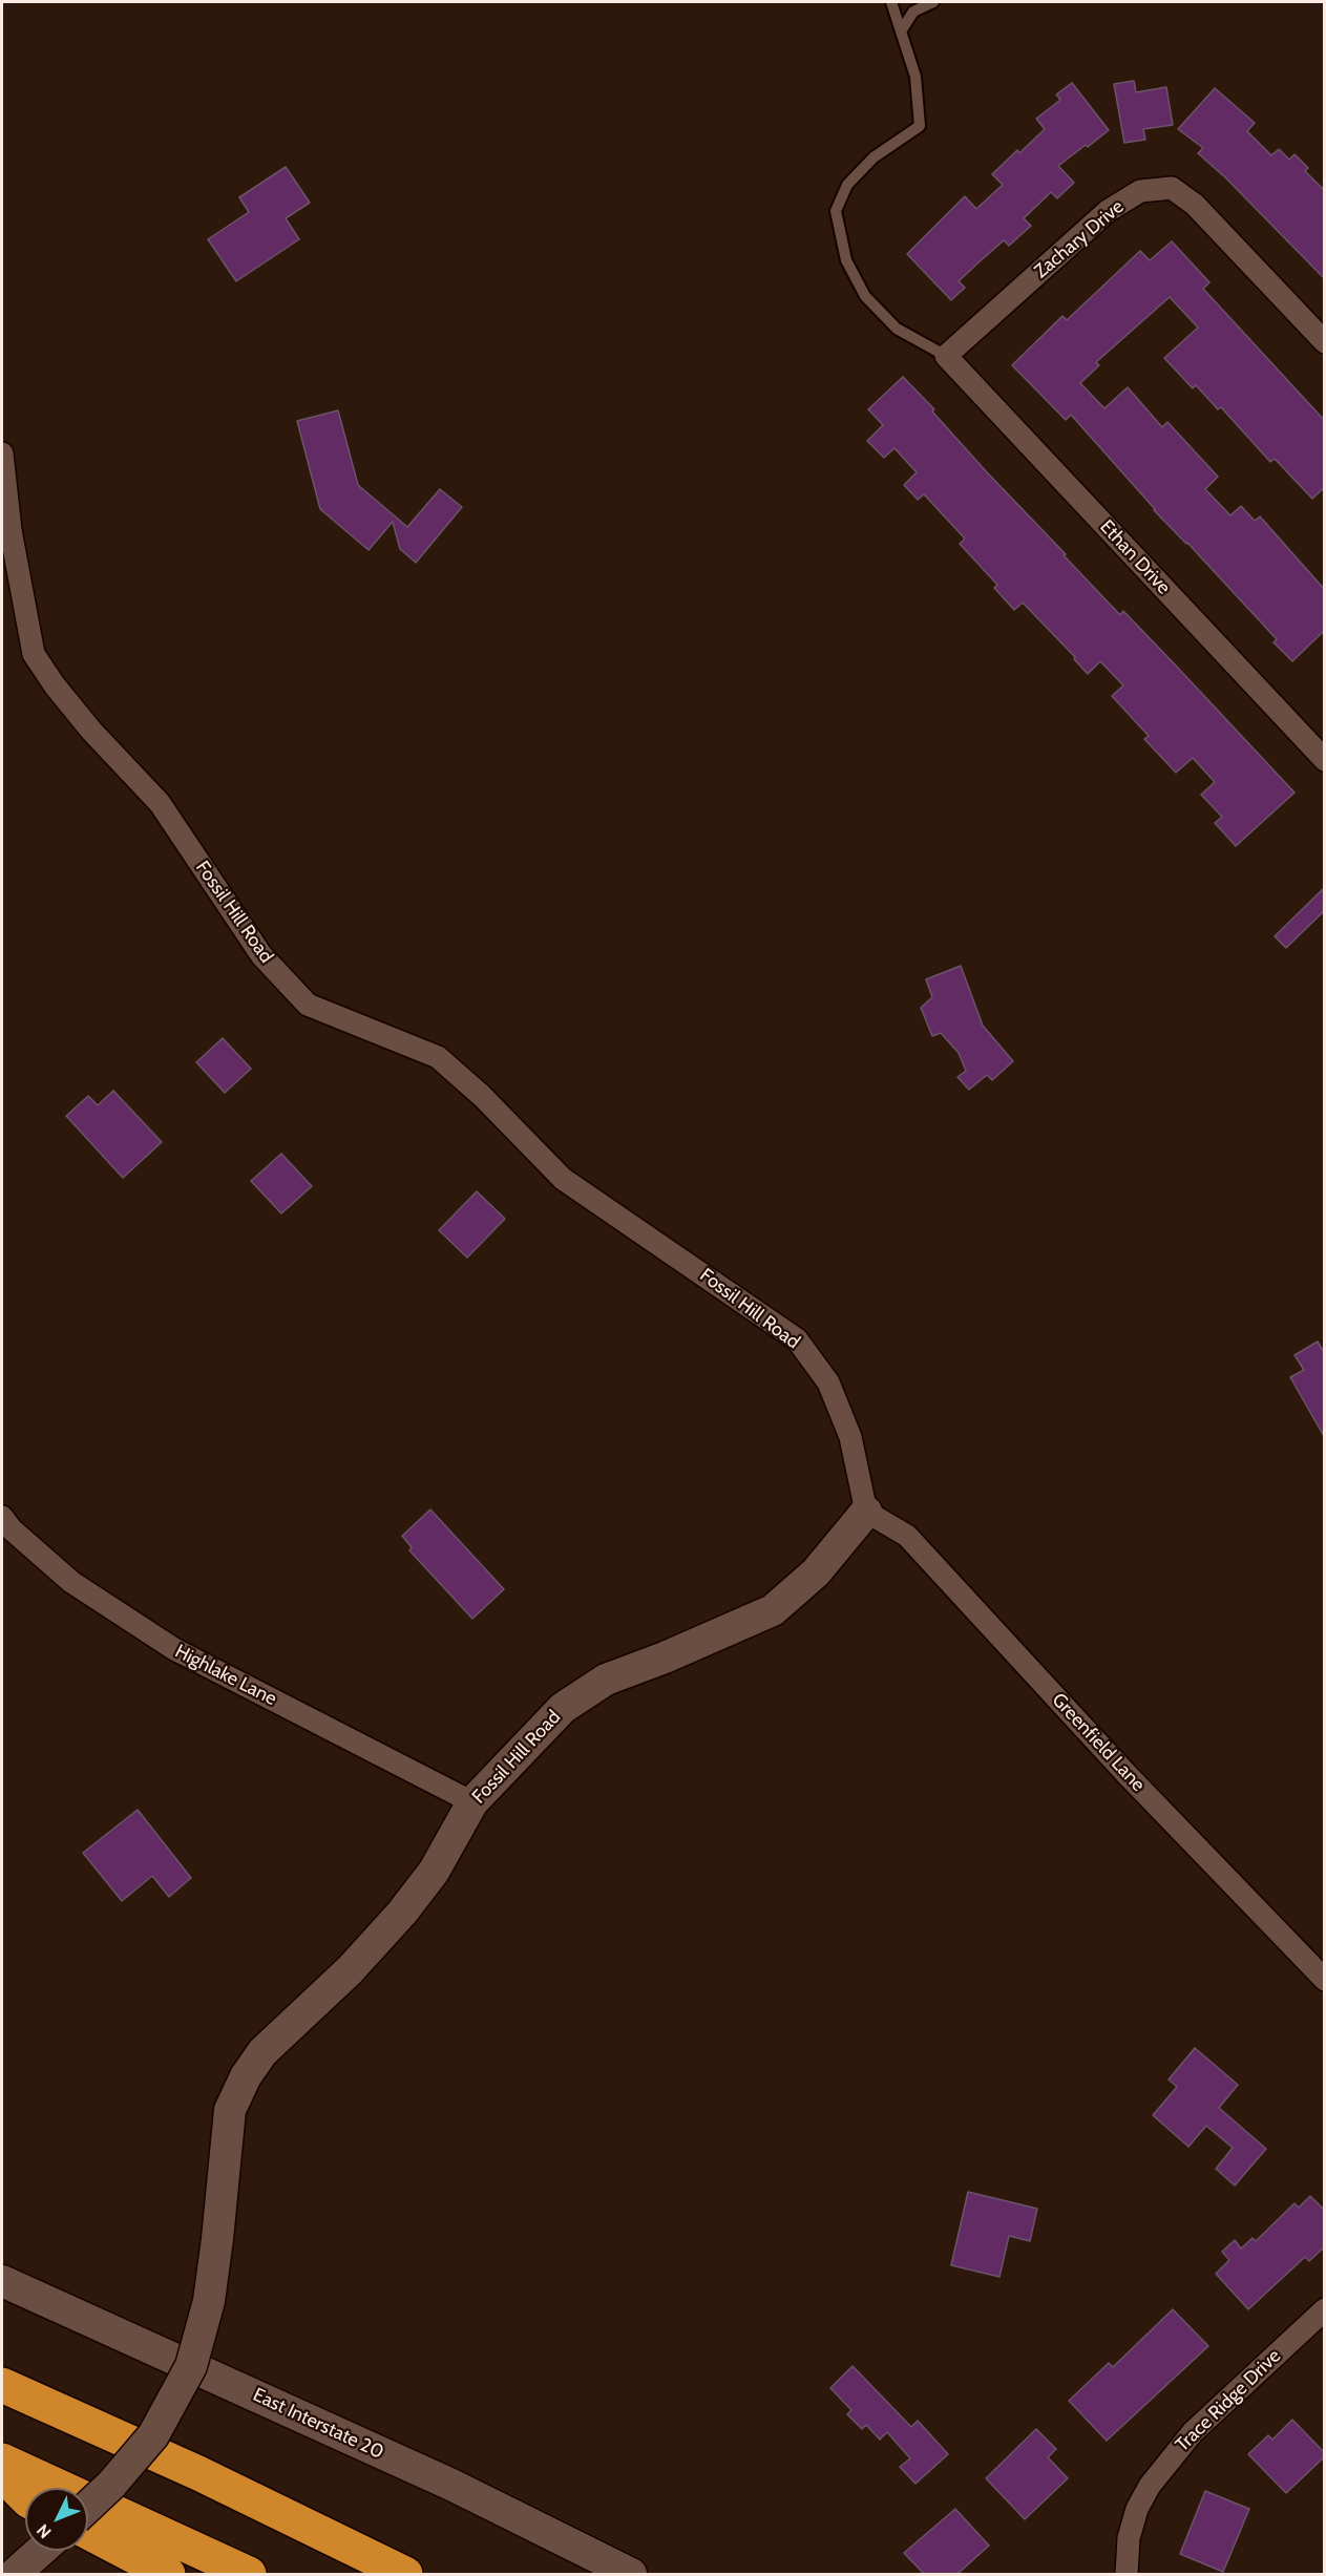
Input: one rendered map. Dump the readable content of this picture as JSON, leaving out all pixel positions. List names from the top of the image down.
{
  "streets": {
    "street": [
      "Zachary Drive",
      "Ethan Drive",
      "Fossil Hill Road",
      "Highlake Lane",
      "Greenfield Lane",
      "Trace Ridge Drive",
      "East Interstate 20"
    ]
  },
  "crossings": [
    ["Zachary Drive", "Ethan Drive"],
    ["Fossil Hill Road", "Highlake Lane"],
    ["Fossil Hill Road", "Greenfield Lane"],
    ["Fossil Hill Road", "East Interstate 20"]
  ],
  "north": "bottom left"
}
